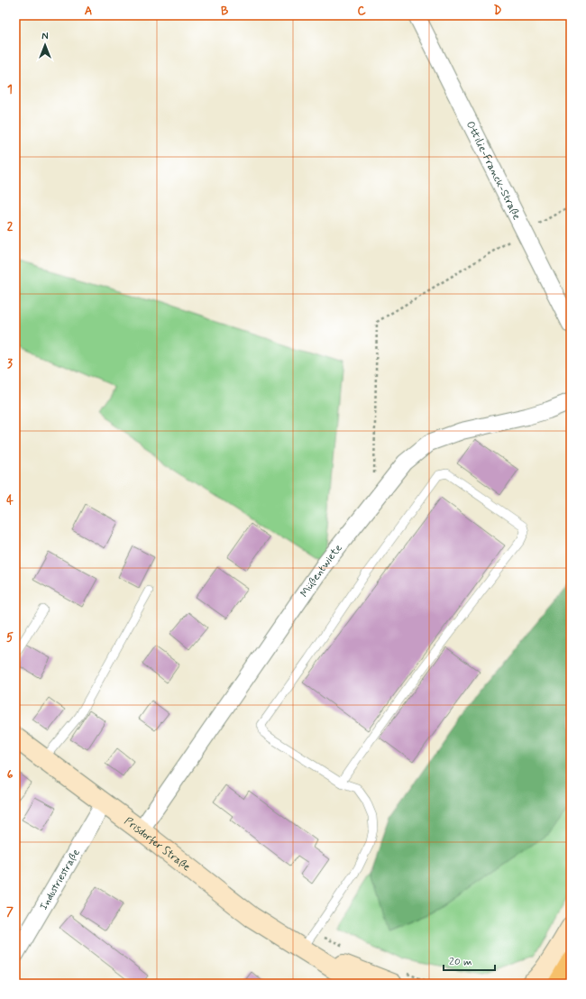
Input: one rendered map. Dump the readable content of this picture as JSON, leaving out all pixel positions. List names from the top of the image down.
{
  "streets": {
    "main road": ["Prisdorfer Straße"],
    "street": ["Ottilie-Franck-Straße", "Müßentwiete", "Industriestraße"]
  },
  "crossings": [
    ["Müßentwiete", "Prisdorfer Straße"],
    ["Prisdorfer Straße", "Industriestraße"]
  ],
  "scale_bar": "20 m",
  "north": "top",
  "grid": {
    "columns": [
      "A",
      "B",
      "C",
      "D"
    ],
    "rows": [
      "1",
      "2",
      "3",
      "4",
      "5",
      "6",
      "7"
    ]
  }
}
